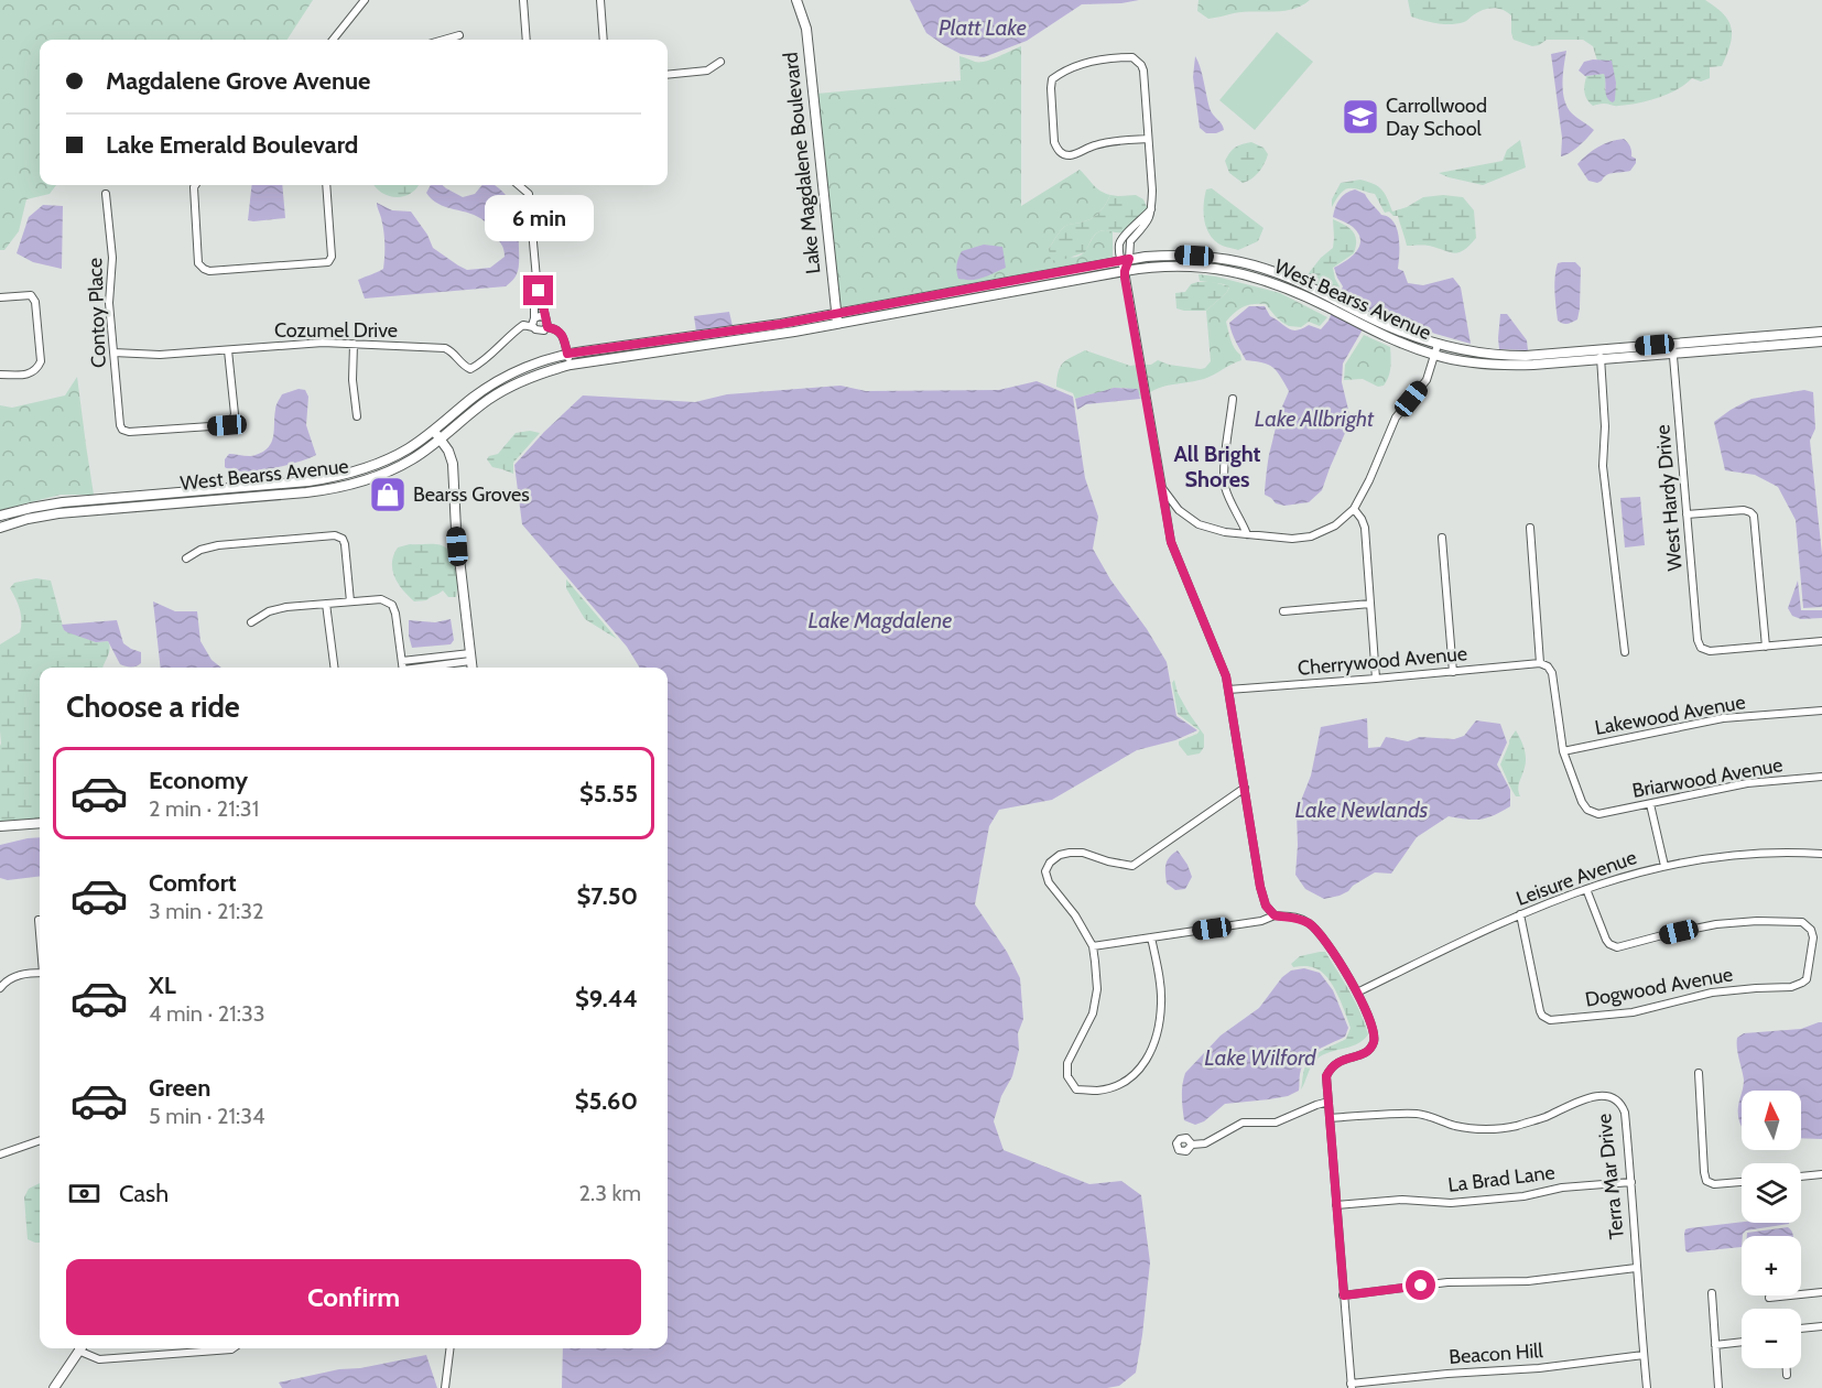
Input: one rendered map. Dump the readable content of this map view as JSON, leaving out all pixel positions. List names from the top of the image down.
{
  "streets": {
    "main road": ["Lake Magdalene Boulevard", "West Bearss Avenue"],
    "street": [
      "Contoy Place",
      "Cozumel Drive",
      "West Hardy Drive",
      "Cherrywood Avenue",
      "Lakewood Avenue",
      "Briarwood Avenue",
      "Leisure Avenue",
      "Dogwood Avenue",
      "Terra Mar Drive",
      "La Brad Lane",
      "Beacon Hill"
    ]
  },
  "crossings": [
    ["Lake Magdalene Boulevard", "West Bearss Avenue"],
    ["West Bearss Avenue", "West Hardy Drive"],
    ["Contoy Place", "Cozumel Drive"],
    ["Lakewood Avenue", "Briarwood Avenue"],
    ["Leisure Avenue", "Dogwood Avenue"],
    ["Terra Mar Drive", "La Brad Lane"],
    ["Terra Mar Drive", "Beacon Hill"]
  ],
  "districts": ["All Bright Shores"],
  "water": [
    "Platt Lake",
    "Lake Allbright",
    "Lake Magdalene",
    "Lake Newlands",
    "Lake Wilford"
  ],
  "places": {
    "school or university": ["Carrollwood Day School"],
    "shop": ["Bearss Groves"]
  },
  "north": "top",
  "page": {
    "banner": ["Magdalene Grove Avenue", "Lake Emerald Boulevard"],
    "bubble": "6 min",
    "heading": "Choose a ride",
    "list": [
      {
        "name": "Economy",
        "note": "2 min · 21:31",
        "value": "$5.55"
      },
      {
        "name": "Comfort",
        "note": "3 min · 21:32",
        "value": "$7.50"
      },
      {
        "name": "XL",
        "note": "4 min · 21:33",
        "value": "$9.44"
      },
      {
        "name": "Green",
        "note": "5 min · 21:34",
        "value": "$5.60"
      }
    ],
    "map_buttons": ["+", "−"],
    "pay": ["Cash", "2.3 km"],
    "buttons": "Confirm"
  }
}
